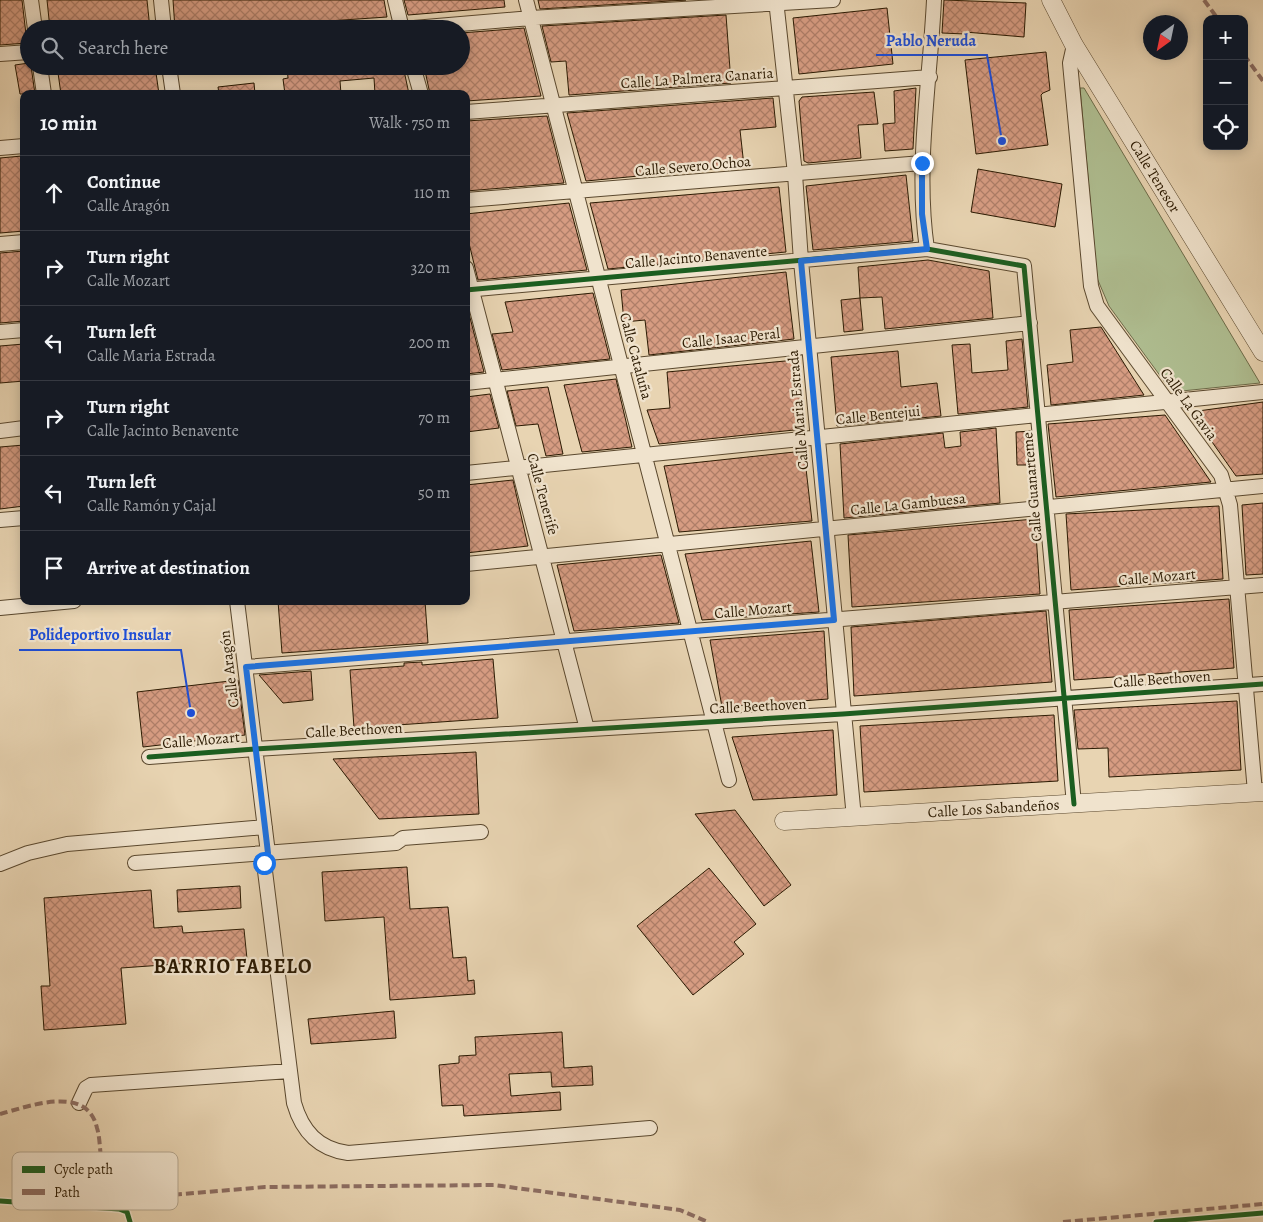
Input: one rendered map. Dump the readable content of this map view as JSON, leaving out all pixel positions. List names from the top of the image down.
{
  "streets": {
    "street": [
      "Calle La Palmera Canaria",
      "Calle Severo Ochoa",
      "Calle Tenesor",
      "Calle Jacinto Benavente",
      "Calle Isaac Peral",
      "Calle Cataluña",
      "Calle La Gavia",
      "Calle Maria Estrada",
      "Calle Bentejui",
      "Calle Guanarteme",
      "Calle Tenerife",
      "Calle La Gambuesa",
      "Calle Mozart",
      "Calle Aragón",
      "Calle Beethoven",
      "Calle Los Sabandeños"
    ]
  },
  "crossings": [
    ["Calle La Palmera Canaria", "Calle Cataluña"],
    ["Calle La Palmera Canaria", "Calle Maria Estrada"],
    ["Calle Severo Ochoa", "Calle Cataluña"],
    ["Calle Severo Ochoa", "Calle Maria Estrada"],
    ["Calle Tenesor", "Calle La Gavia"],
    ["Calle Jacinto Benavente", "Calle Cataluña"],
    ["Calle Jacinto Benavente", "Calle Maria Estrada"],
    ["Calle Jacinto Benavente", "Calle Guanarteme"],
    ["Calle Isaac Peral", "Calle Cataluña"],
    ["Calle Isaac Peral", "Calle Maria Estrada"],
    ["Calle Isaac Peral", "Calle Guanarteme"],
    ["Calle Isaac Peral", "Calle Tenerife"],
    ["Calle Cataluña", "Calle Bentejui"],
    ["Calle Cataluña", "Calle La Gambuesa"],
    ["Calle Cataluña", "Calle Mozart"],
    ["Calle Cataluña", "Calle Beethoven"],
    ["Calle La Gavia", "Calle Bentejui"],
    ["Calle La Gavia", "Calle La Gambuesa"],
    ["Calle La Gavia", "Calle Mozart"],
    ["Calle La Gavia", "Calle Beethoven"],
    ["Calle La Gavia", "Calle Los Sabandeños"],
    ["Calle Maria Estrada", "Calle Bentejui"],
    ["Calle Maria Estrada", "Calle La Gambuesa"],
    ["Calle Maria Estrada", "Calle Mozart"],
    ["Calle Maria Estrada", "Calle Beethoven"],
    ["Calle Maria Estrada", "Calle Los Sabandeños"],
    ["Calle Bentejui", "Calle Guanarteme"],
    ["Calle Bentejui", "Calle Tenerife"],
    ["Calle Guanarteme", "Calle La Gambuesa"],
    ["Calle Guanarteme", "Calle Mozart"],
    ["Calle Guanarteme", "Calle Beethoven"],
    ["Calle Guanarteme", "Calle Los Sabandeños"],
    ["Calle Tenerife", "Calle La Gambuesa"],
    ["Calle Tenerife", "Calle Mozart"],
    ["Calle Tenerife", "Calle Beethoven"],
    ["Calle Mozart", "Calle Aragón"],
    ["Calle Mozart", "Calle Beethoven"],
    ["Calle Aragón", "Calle Beethoven"]
  ],
  "districts": ["BARRIO FABELO"],
  "places": ["Pablo Neruda", "Polideportivo Insular"],
  "legend": ["Cycle path", "Path"],
  "north": "bottom left",
  "page": {
    "map_buttons": ["+", "−"],
    "search": "Search here",
    "heading": ["10 min", "Walk · 750 m"],
    "list": [
      ["Continue", "Calle Aragón", "110 m"],
      ["Turn right", "Calle Mozart", "320 m"],
      ["Turn left", "Calle Maria Estrada", "200 m"],
      ["Turn right", "Calle Jacinto Benavente", "70 m"],
      ["Turn left", "Calle Ramón y Cajal", "50 m"],
      "Arrive at destination"
    ]
  }
}
